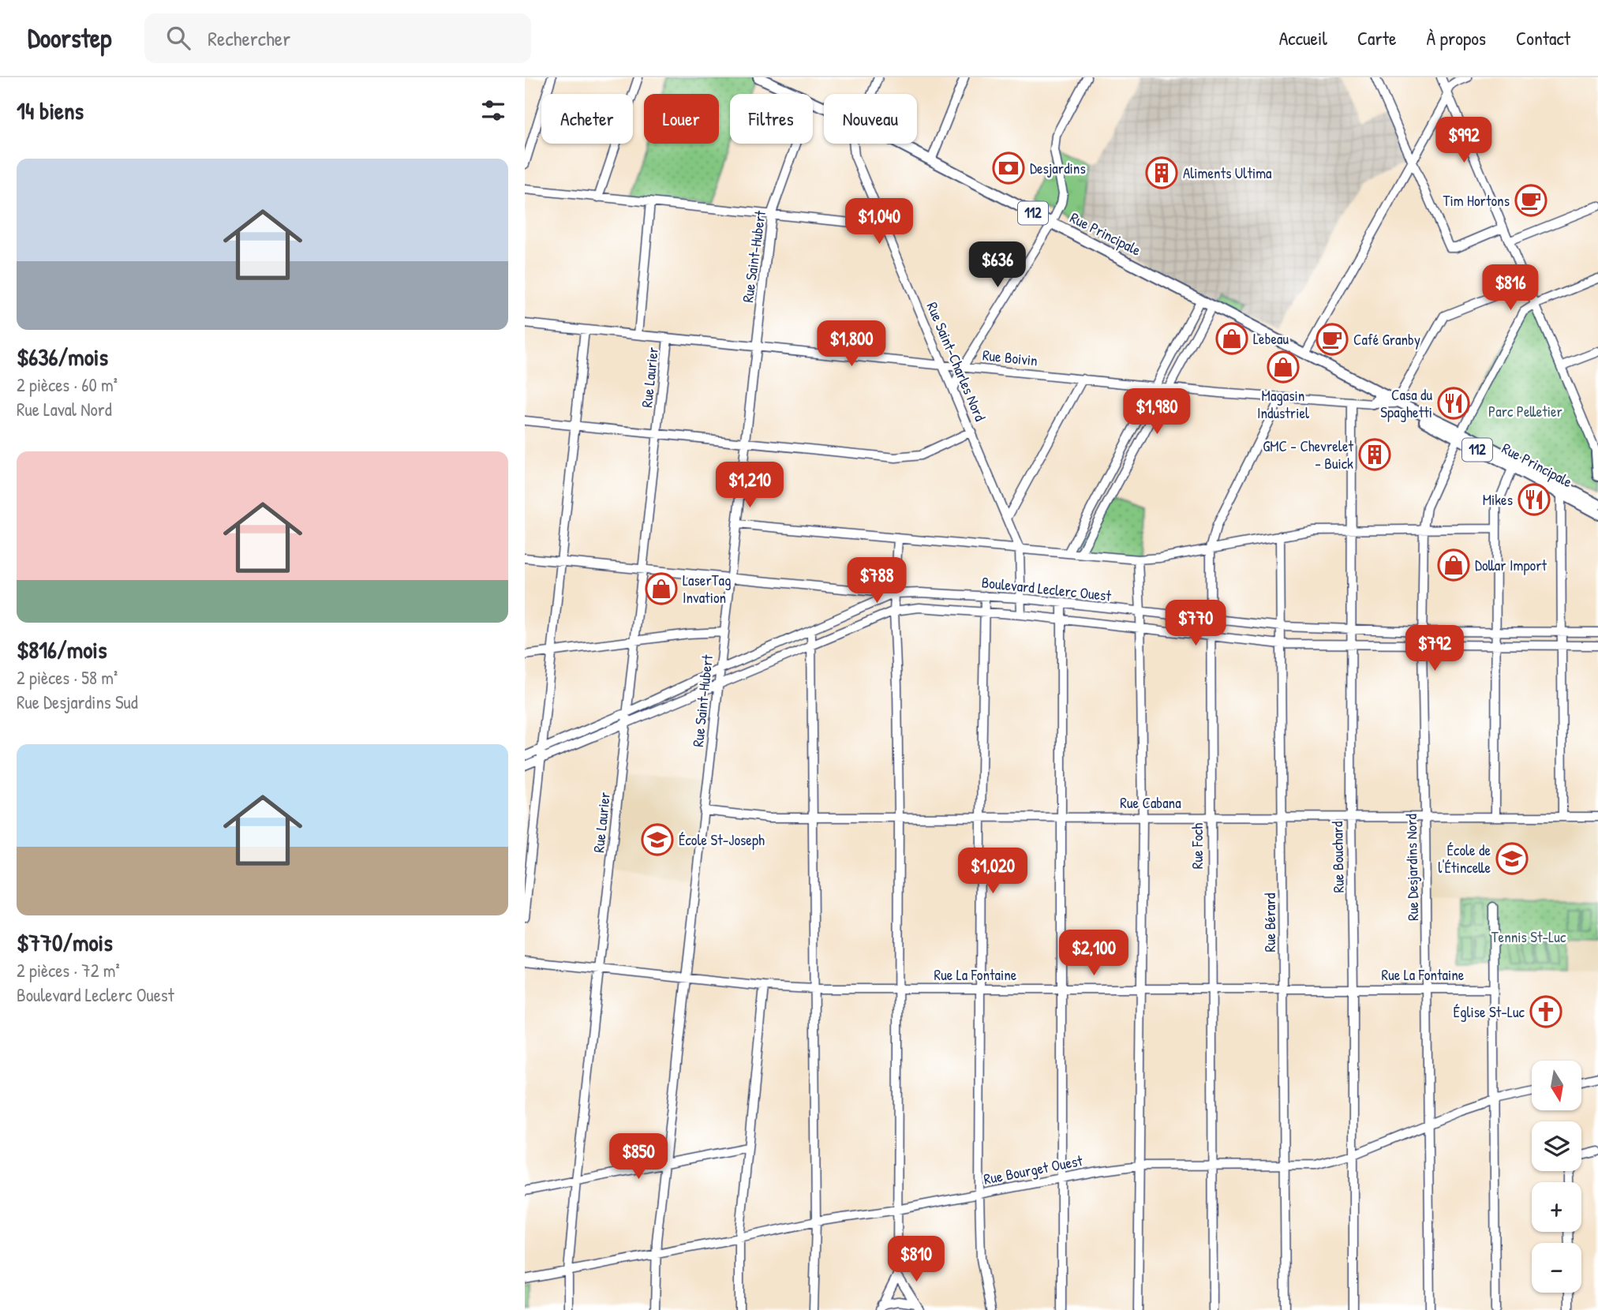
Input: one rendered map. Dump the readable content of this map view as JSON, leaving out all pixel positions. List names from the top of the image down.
{
  "streets": {
    "main road": ["112", "Rue Principale"],
    "street": [
      "Rue Saint-Hubert",
      "Rue Boivin",
      "Rue Saint-Charles Nord",
      "Rue Laurier",
      "Boulevard Leclerc Ouest",
      "Rue Cabana",
      "Rue Foch",
      "Rue Bouchard",
      "Rue Desjardins Nord",
      "Rue Bérard",
      "Rue La Fontaine",
      "Rue Bourget Ouest"
    ]
  },
  "crossings": [
    ["Rue Principale", "Rue Boivin"],
    ["Rue Principale", "Rue Desjardins Nord"],
    ["Rue Saint-Hubert", "Rue Boivin"],
    ["Rue Saint-Hubert", "Boulevard Leclerc Ouest"],
    ["Rue Saint-Hubert", "Rue Cabana"],
    ["Rue Saint-Hubert", "Rue La Fontaine"],
    ["Rue Saint-Hubert", "Rue Bourget Ouest"],
    ["Rue Boivin", "Rue Saint-Charles Nord"],
    ["Rue Boivin", "Rue Laurier"],
    ["Rue Boivin", "Rue Foch"],
    ["Rue Boivin", "Rue Bouchard"],
    ["Rue Saint-Charles Nord", "Boulevard Leclerc Ouest"],
    ["Rue Laurier", "Boulevard Leclerc Ouest"],
    ["Rue Laurier", "Rue La Fontaine"],
    ["Rue Laurier", "Rue Bourget Ouest"],
    ["Boulevard Leclerc Ouest", "Rue Foch"],
    ["Boulevard Leclerc Ouest", "Rue Bouchard"],
    ["Boulevard Leclerc Ouest", "Rue Desjardins Nord"],
    ["Boulevard Leclerc Ouest", "Rue Bérard"],
    ["Rue Cabana", "Rue Foch"],
    ["Rue Cabana", "Rue Bouchard"],
    ["Rue Cabana", "Rue Desjardins Nord"],
    ["Rue Cabana", "Rue Bérard"],
    ["Rue Foch", "Rue La Fontaine"],
    ["Rue Foch", "Rue Bourget Ouest"],
    ["Rue Bouchard", "Rue La Fontaine"],
    ["Rue Bouchard", "Rue Bourget Ouest"],
    ["Rue Desjardins Nord", "Rue La Fontaine"],
    ["Rue Desjardins Nord", "Rue Bourget Ouest"],
    ["Rue Bérard", "Rue La Fontaine"],
    ["Rue Bérard", "Rue Bourget Ouest"]
  ],
  "parks": ["Parc Pelletier", "Tennis St-Luc"],
  "places": {
    "bank": ["Desjardins"],
    "building": ["Aliments Ultima", "GMC - Chevrelet - Buick"],
    "cafe": ["Tim Hortons", "Café Granby"],
    "shop": [
      "Lebeau",
      "Magasin Industriel",
      "Dollar Import",
      "LaserTag Invation"
    ],
    "restaurant": ["Casa du Spaghetti", "Mikes"],
    "school or university": ["École St-Joseph", "École de l'Étincelle"],
    "church": ["Église St-Luc"]
  },
  "north": "bottom",
  "page": {
    "header": "Doorstep",
    "search": "Rechercher",
    "nav": [
      "Accueil",
      "Carte",
      "À propos",
      "Contact"
    ],
    "heading": "14 biens",
    "chip": [
      "Acheter",
      "Louer",
      "Filtres",
      "Nouveau"
    ],
    "price": [
      "$992",
      "$1,040",
      "$636",
      "$816",
      "$1,800",
      "$1,980",
      "$1,210",
      "$788",
      "$770",
      "$792",
      "$1,020",
      "$2,100",
      "$850",
      "$810"
    ],
    "list": [
      {
        "name": "$636/mois",
        "note": "2 pièces · 60 m² · Rue Laval Nord"
      },
      {
        "name": "$816/mois",
        "note": "2 pièces · 58 m² · Rue Desjardins Sud"
      },
      {
        "name": "$770/mois",
        "note": "2 pièces · 72 m² · Boulevard Leclerc Ouest"
      }
    ],
    "map_buttons": ["+", "−"]
  }
}
